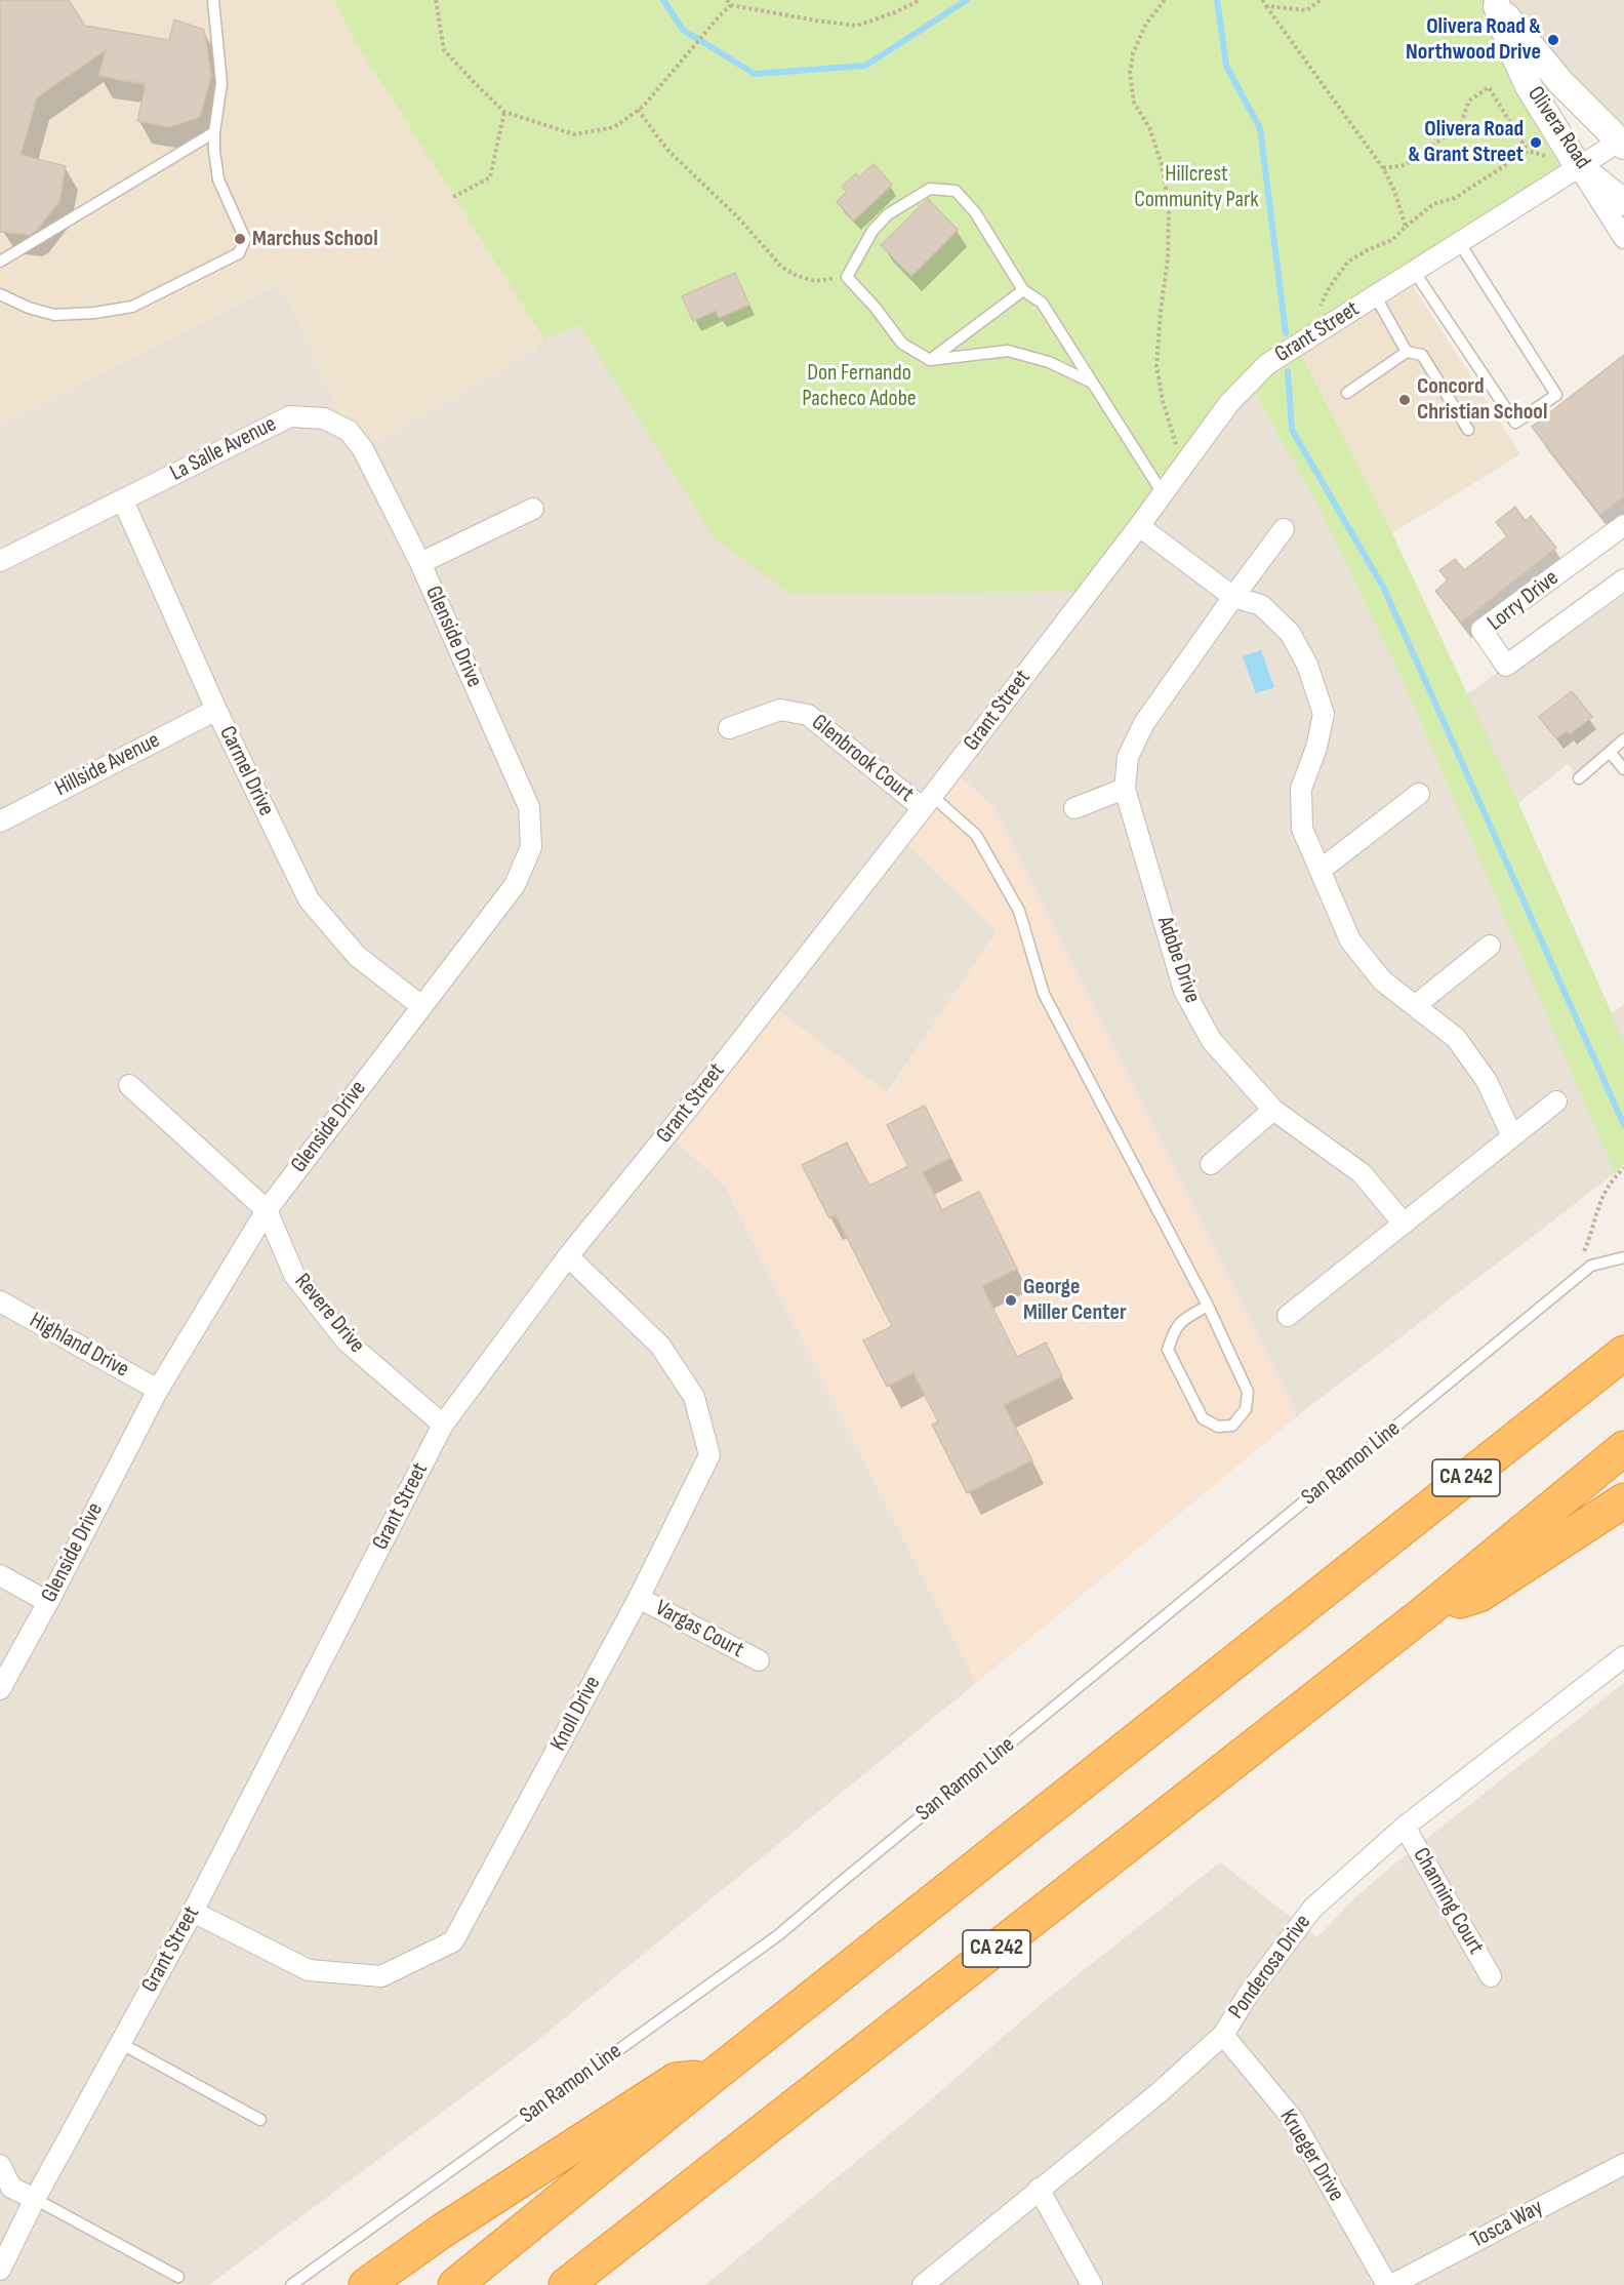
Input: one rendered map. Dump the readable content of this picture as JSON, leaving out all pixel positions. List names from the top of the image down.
{
  "streets": {
    "highway": ["CA 242"],
    "street": [
      "Olivera Road",
      "Grant Street",
      "La Salle Avenue",
      "Lorry Drive",
      "Glenside Drive",
      "Glenbrook Court",
      "Hillside Avenue",
      "Carmel Drive",
      "Adobe Drive",
      "Revere Drive",
      "Highland Drive",
      "Vargas Court",
      "Knoll Drive",
      "Channing Court",
      "Ponderosa Drive",
      "Krueger Drive",
      "Tosca Way"
    ],
    "lane": ["San Ramon Line"]
  },
  "crossings": [
    ["Olivera Road", "Grant Street"],
    ["Grant Street", "Glenbrook Court"],
    ["Grant Street", "Revere Drive"],
    ["Grant Street", "Knoll Drive"],
    ["La Salle Avenue", "Glenside Drive"],
    ["La Salle Avenue", "Carmel Drive"],
    ["Glenside Drive", "Carmel Drive"],
    ["Glenside Drive", "Revere Drive"],
    ["Glenside Drive", "Highland Drive"],
    ["Hillside Avenue", "Carmel Drive"],
    ["Vargas Court", "Knoll Drive"],
    ["Channing Court", "Ponderosa Drive"],
    ["Ponderosa Drive", "Krueger Drive"],
    ["Krueger Drive", "Tosca Way"]
  ],
  "parks": ["Hillcrest Community Park", "Don Fernando Pacheco Adobe"],
  "places": [
    "Olivera Road & Northwood Drive",
    "Olivera Road & Grant Street",
    "Marchus School",
    "Concord Christian School",
    "George Miller Center"
  ]
}
